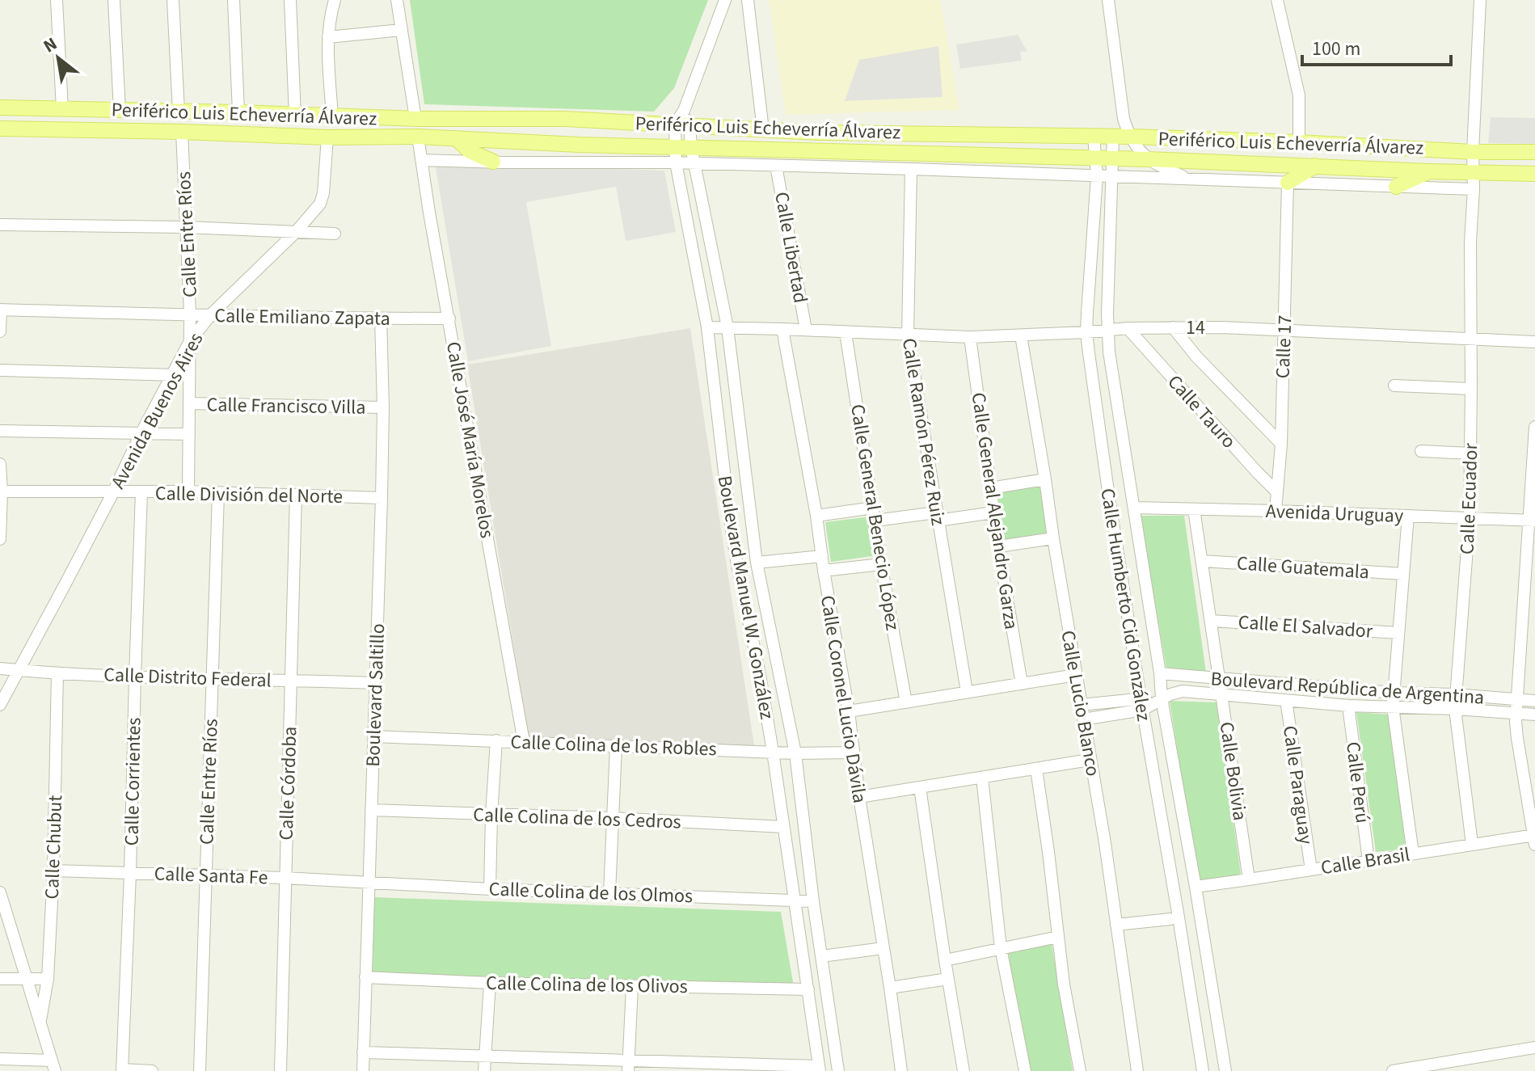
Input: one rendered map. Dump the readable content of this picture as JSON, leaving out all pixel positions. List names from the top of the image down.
{
  "streets": {
    "main road": ["Periférico Luis Echeverría Álvarez"],
    "street": [
      "Calle Entre Ríos",
      "Calle Libertad",
      "Calle Emiliano Zapata",
      "14",
      "Calle 17",
      "Calle Francisco Villa",
      "Avenida Buenos Aires",
      "Calle Tauro",
      "Calle Ramón Pérez Ruiz",
      "Calle José María Morelos",
      "Calle División del Norte",
      "Calle Ecuador",
      "Calle General Alejandro Garza",
      "Avenida Uruguay",
      "Calle General Benecio López",
      "Calle Guatemala",
      "Boulevard Manuel W. González",
      "Calle Humberto Cid González",
      "Calle El Salvador",
      "Calle Distrito Federal",
      "Boulevard República de Argentina",
      "Boulevard Saltillo",
      "Calle Coronel Lucio Dávila",
      "Calle Lucio Blanco",
      "Calle Colina de los Robles",
      "Calle Bolivia",
      "Calle Corrientes",
      "Calle Perú",
      "Calle Córdoba",
      "Calle Paraguay",
      "Calle Colina de los Cedros",
      "Calle Chubut",
      "Calle Brasil",
      "Calle Santa Fe",
      "Calle Colina de los Olmos",
      "Calle Colina de los Olivos"
    ]
  },
  "crossings": [
    ["Periférico Luis Echeverría Álvarez", "Calle Entre Ríos"],
    ["Periférico Luis Echeverría Álvarez", "Avenida Buenos Aires"],
    ["Periférico Luis Echeverría Álvarez", "Calle José María Morelos"],
    ["Periférico Luis Echeverría Álvarez", "Calle Ecuador"],
    ["Periférico Luis Echeverría Álvarez", "Boulevard Manuel W. González"],
    ["Periférico Luis Echeverría Álvarez", "Calle Humberto Cid González"],
    ["Calle Entre Ríos", "Calle Emiliano Zapata"],
    ["Calle Entre Ríos", "Calle Francisco Villa"],
    ["Calle Entre Ríos", "Avenida Buenos Aires"],
    ["Calle Entre Ríos", "Calle División del Norte"],
    ["Calle Entre Ríos", "Calle Distrito Federal"],
    ["Calle Entre Ríos", "Calle Santa Fe"],
    ["Calle Libertad", "14"],
    ["Calle Emiliano Zapata", "Avenida Buenos Aires"],
    ["Calle Emiliano Zapata", "Calle José María Morelos"],
    ["Calle Emiliano Zapata", "Boulevard Saltillo"],
    ["14", "Calle 17"],
    ["14", "Calle Tauro"],
    ["14", "Calle Ramón Pérez Ruiz"],
    ["14", "Calle Ecuador"],
    ["14", "Calle General Alejandro Garza"],
    ["14", "Calle General Benecio López"],
    ["14", "Boulevard Manuel W. González"],
    ["14", "Calle Humberto Cid González"],
    ["14", "Calle Coronel Lucio Dávila"],
    ["14", "Calle Lucio Blanco"],
    ["Calle 17", "Calle Tauro"],
    ["Calle 17", "Avenida Uruguay"],
    ["Calle Francisco Villa", "Boulevard Saltillo"],
    ["Avenida Buenos Aires", "Calle División del Norte"],
    ["Avenida Buenos Aires", "Calle Distrito Federal"],
    ["Calle José María Morelos", "Calle Colina de los Robles"],
    ["Calle División del Norte", "Boulevard Saltillo"],
    ["Calle División del Norte", "Calle Corrientes"],
    ["Calle División del Norte", "Calle Córdoba"],
    ["Calle Ecuador", "Avenida Uruguay"],
    ["Calle Ecuador", "Boulevard República de Argentina"],
    ["Calle Ecuador", "Calle Brasil"],
    ["Avenida Uruguay", "Calle Humberto Cid González"],
    ["Avenida Uruguay", "Calle Bolivia"],
    ["Calle Guatemala", "Calle Bolivia"],
    ["Boulevard Manuel W. González", "Calle Colina de los Robles"],
    ["Boulevard Manuel W. González", "Calle Colina de los Cedros"],
    ["Boulevard Manuel W. González", "Calle Colina de los Olmos"],
    ["Boulevard Manuel W. González", "Calle Colina de los Olivos"],
    ["Calle Humberto Cid González", "Boulevard República de Argentina"],
    ["Calle Humberto Cid González", "Calle Brasil"],
    ["Calle El Salvador", "Calle Bolivia"],
    ["Calle Distrito Federal", "Boulevard Saltillo"],
    ["Calle Distrito Federal", "Calle Corrientes"],
    ["Calle Distrito Federal", "Calle Córdoba"],
    ["Calle Distrito Federal", "Calle Chubut"],
    ["Boulevard República de Argentina", "Calle Bolivia"],
    ["Boulevard República de Argentina", "Calle Perú"],
    ["Boulevard República de Argentina", "Calle Paraguay"],
    ["Boulevard Saltillo", "Calle Colina de los Robles"],
    ["Boulevard Saltillo", "Calle Colina de los Cedros"],
    ["Boulevard Saltillo", "Calle Santa Fe"],
    ["Boulevard Saltillo", "Calle Colina de los Olmos"],
    ["Boulevard Saltillo", "Calle Colina de los Olivos"],
    ["Calle Coronel Lucio Dávila", "Calle Colina de los Robles"],
    ["Calle Bolivia", "Calle Brasil"],
    ["Calle Corrientes", "Calle Santa Fe"],
    ["Calle Perú", "Calle Brasil"],
    ["Calle Córdoba", "Calle Santa Fe"],
    ["Calle Paraguay", "Calle Brasil"],
    ["Calle Chubut", "Calle Santa Fe"],
    ["Calle Santa Fe", "Calle Colina de los Olmos"]
  ],
  "scale_bar": "100 m",
  "north": "top left"
}
